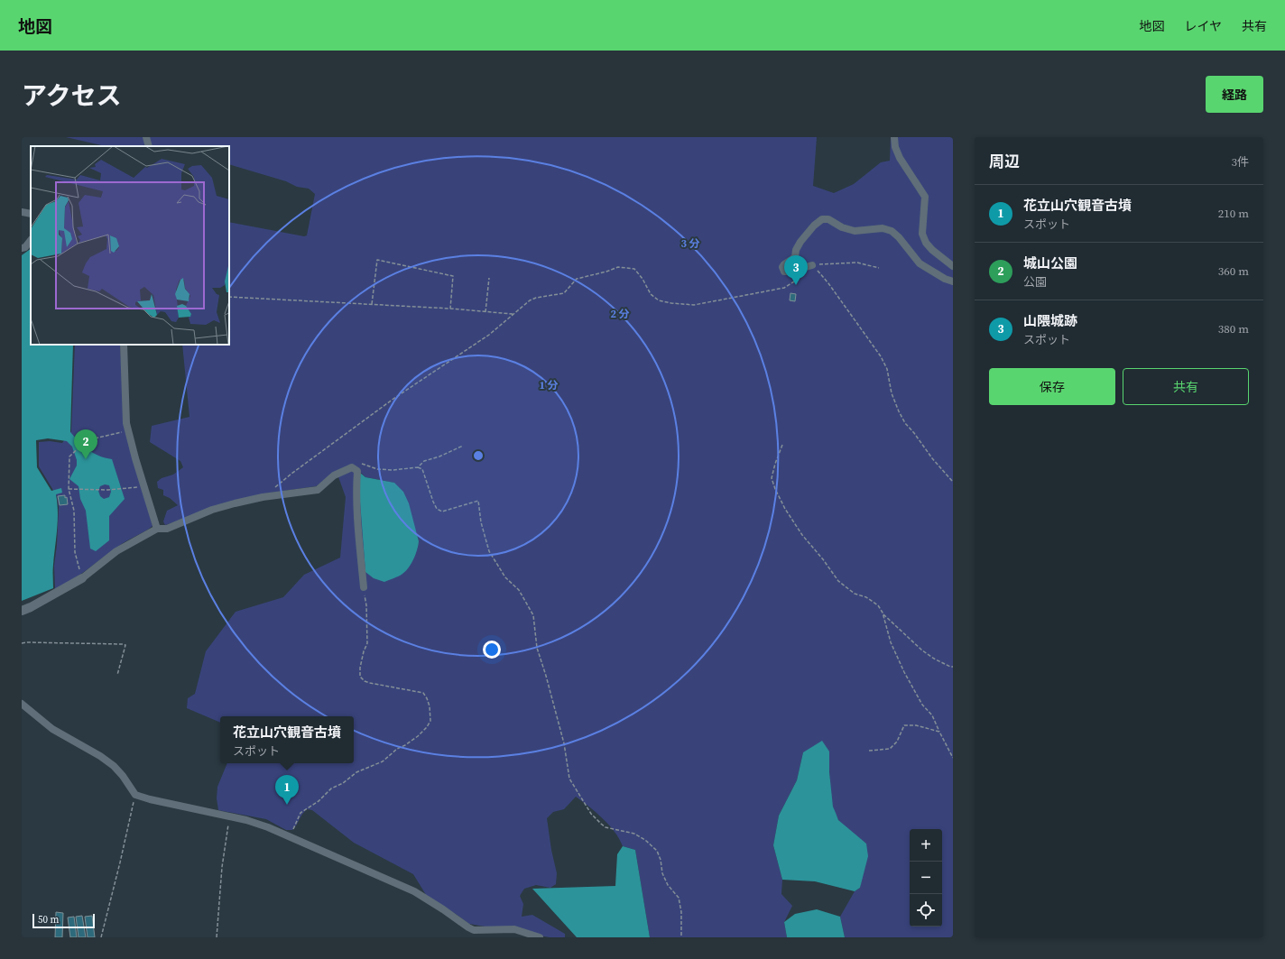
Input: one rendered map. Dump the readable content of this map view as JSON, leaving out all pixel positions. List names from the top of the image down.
{
  "scale_bar": "50 m",
  "page": {
    "header": "地図",
    "nav": ["地図", "レイヤ", "共有"],
    "title": "アクセス",
    "buttons": [
      "経路",
      ["保存", "共有"]
    ],
    "heading": ["周辺", "3件"],
    "list": [
      {
        "mark": "1",
        "name": "花立山穴観音古墳",
        "note": "スポット",
        "value": "210 m"
      },
      {
        "mark": "2",
        "name": "城山公園",
        "note": "公園",
        "value": "360 m"
      },
      {
        "mark": "3",
        "name": "山隈城跡",
        "note": "スポット",
        "value": "380 m"
      }
    ],
    "pins": ["3", "2", "1"],
    "popup": ["花立山穴観音古墳", "スポット"],
    "map_buttons": ["+", "−"],
    "scale": "50 m"
  },
  "rings": ["3 分", "2 分", "1 分"]
}
